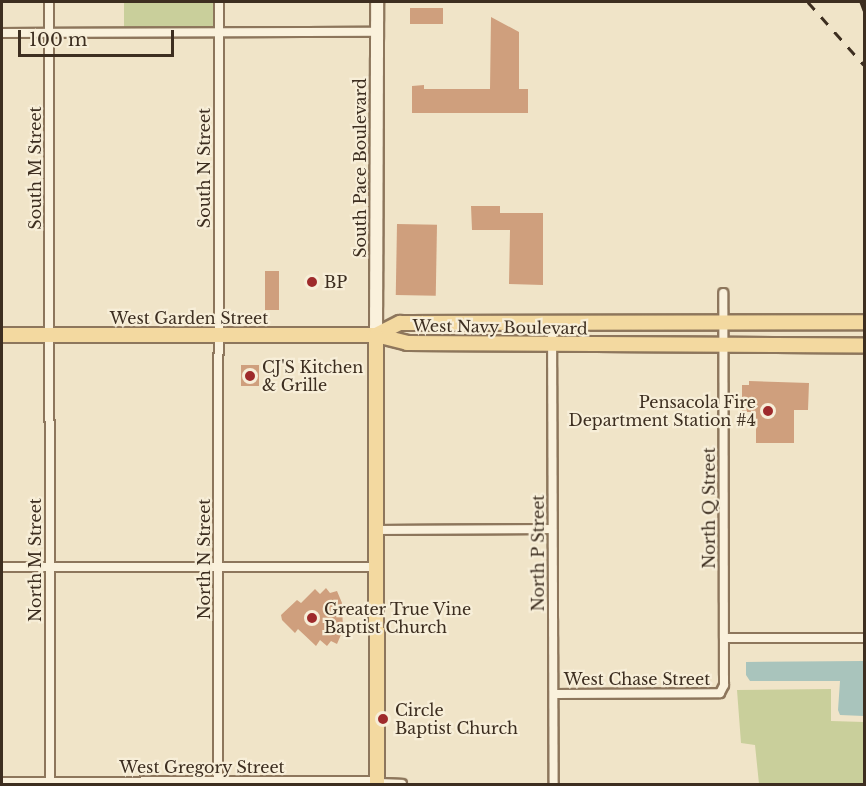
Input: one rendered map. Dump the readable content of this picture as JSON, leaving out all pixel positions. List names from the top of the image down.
{
  "streets": {
    "main road": ["West Garden Street", "West Navy Boulevard"],
    "street": [
      "South M Street",
      "South N Street",
      "South Pace Boulevard",
      "North Q Street",
      "North P Street",
      "North N Street",
      "North M Street",
      "West Chase Street",
      "West Gregory Street"
    ]
  },
  "crossings": [
    ["South M Street", "West Garden Street"],
    ["South M Street", "North M Street"],
    ["South N Street", "West Garden Street"],
    ["South N Street", "North N Street"],
    ["South Pace Boulevard", "West Garden Street"],
    ["South Pace Boulevard", "West Navy Boulevard"],
    ["West Garden Street", "West Navy Boulevard"],
    ["West Garden Street", "North N Street"],
    ["West Garden Street", "North M Street"],
    ["West Navy Boulevard", "North Q Street"],
    ["West Navy Boulevard", "North P Street"],
    ["North Q Street", "West Chase Street"],
    ["North P Street", "West Chase Street"],
    ["North N Street", "West Gregory Street"],
    ["North M Street", "West Gregory Street"]
  ],
  "places": [
    "BP",
    "CJ'S Kitchen & Grille",
    "Pensacola Fire Department Station #4",
    "Greater True Vine Baptist Church",
    "Circle Baptist Church"
  ],
  "scale_bar": "100 m"
}
